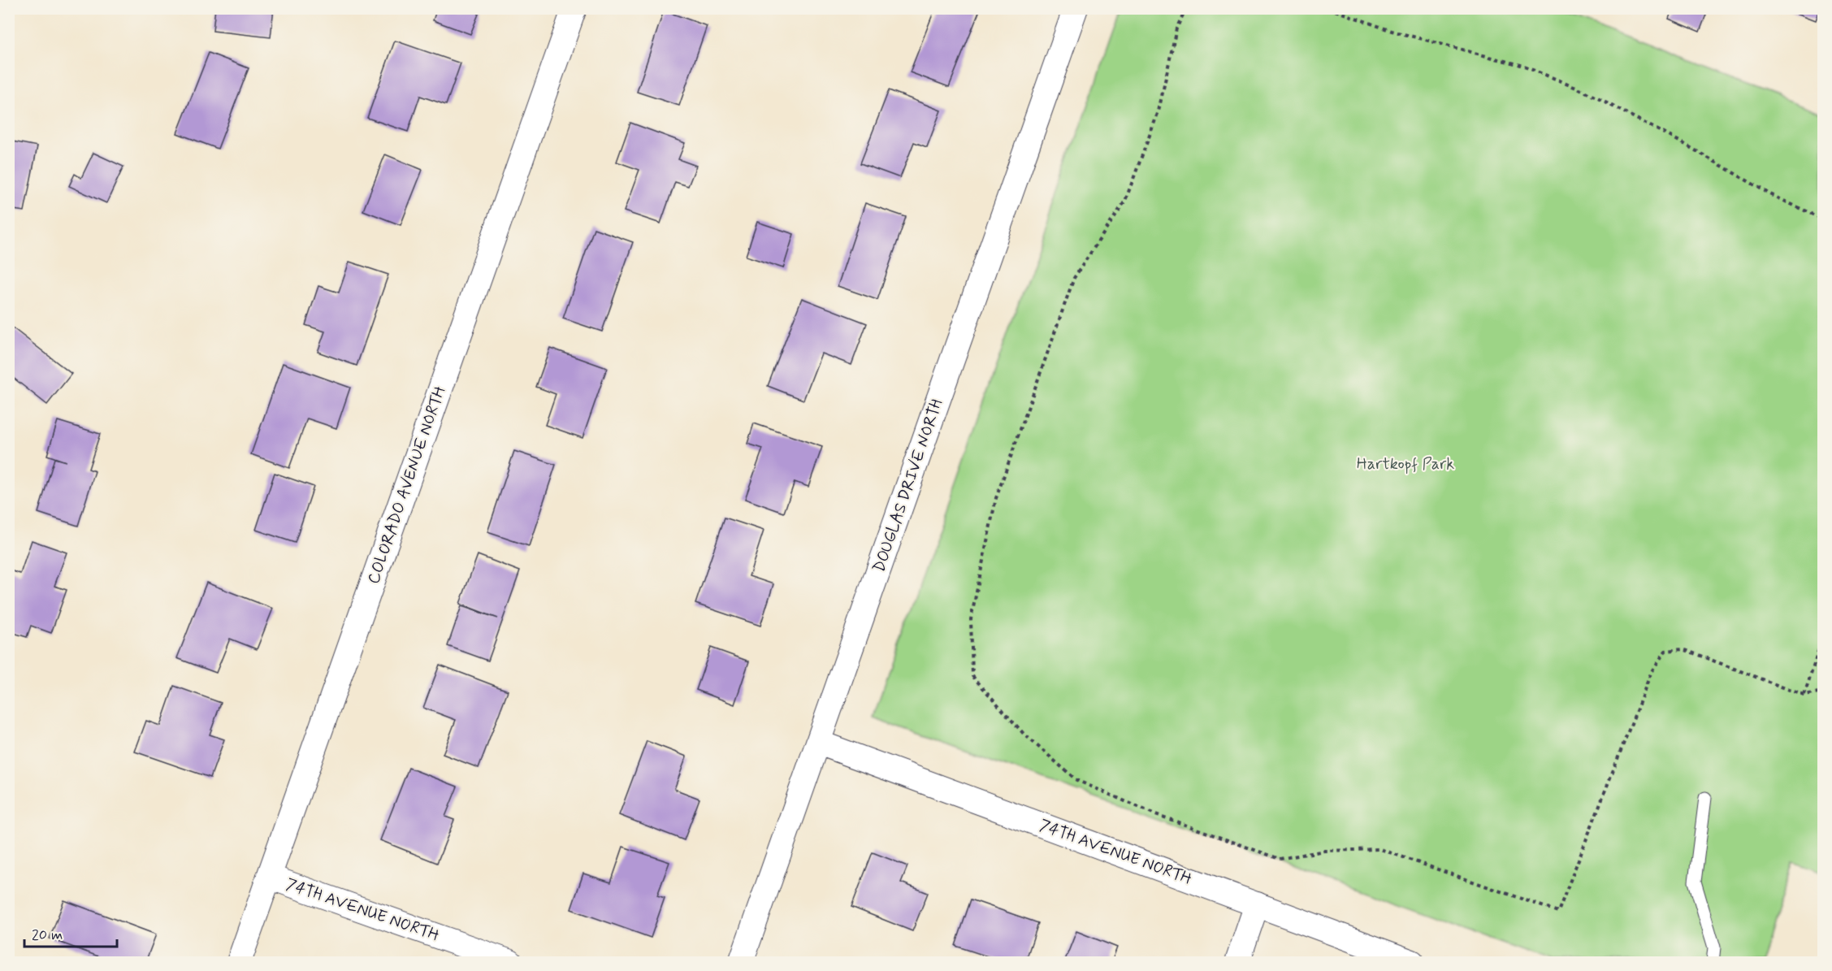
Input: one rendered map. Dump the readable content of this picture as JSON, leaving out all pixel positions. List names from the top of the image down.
{
  "streets": {
    "street": ["COLORADO AVENUE NORTH", "DOUGLAS DRIVE NORTH", "74TH AVENUE NORTH"]
  },
  "crossings": [
    ["COLORADO AVENUE NORTH", "74TH AVENUE NORTH"],
    ["DOUGLAS DRIVE NORTH", "74TH AVENUE NORTH"]
  ],
  "parks": ["Hartkopf Park"],
  "scale_bar": "20 m"
}
